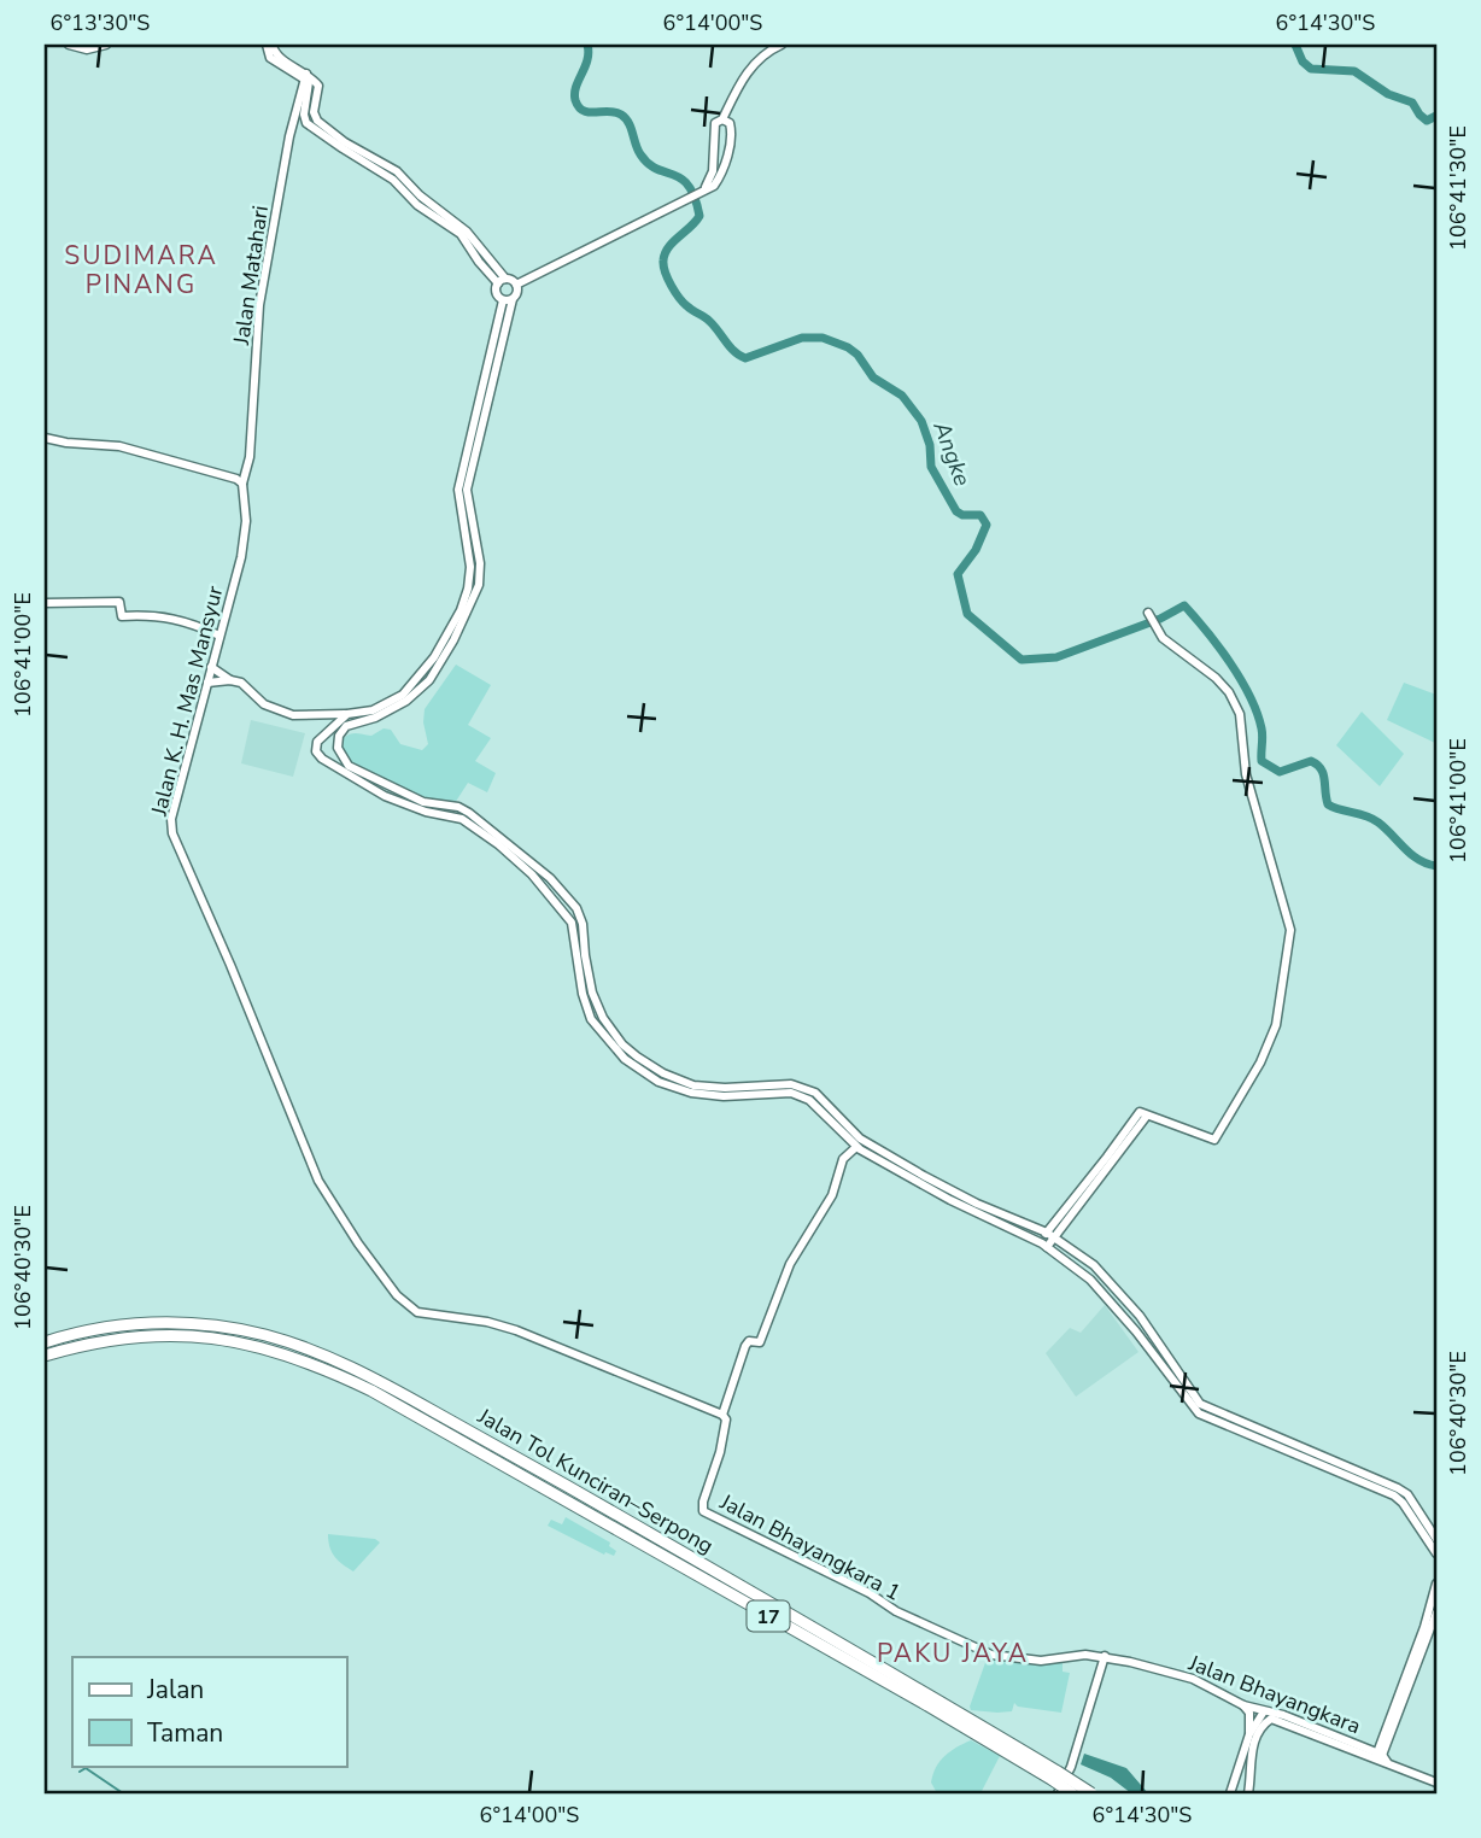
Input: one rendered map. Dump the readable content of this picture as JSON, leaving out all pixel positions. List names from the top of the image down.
{
  "streets": {
    "highway": ["Jalan Tol Kunciran–Serpong", "17"],
    "main road": [
      "Jalan Matahari",
      "Jalan K. H. Mas Mansyur",
      "Jalan Bhayangkara 1",
      "Jalan Bhayangkara"
    ]
  },
  "crossings": [
    ["Jalan Matahari", "Jalan K. H. Mas Mansyur"],
    ["Jalan K. H. Mas Mansyur", "Jalan Bhayangkara 1"],
    ["Jalan Bhayangkara 1", "Jalan Bhayangkara"]
  ],
  "districts": ["SUDIMARA PINANG", "PAKU JAYA"],
  "water": ["Angke"],
  "legend": ["Jalan", "Taman"],
  "coordinates": [
    "6°13'30\"S",
    "6°14'00\"S",
    "6°14'30\"S",
    "106°41'30\"E",
    "106°41'00\"E",
    "106°40'30\"E"
  ]
}
